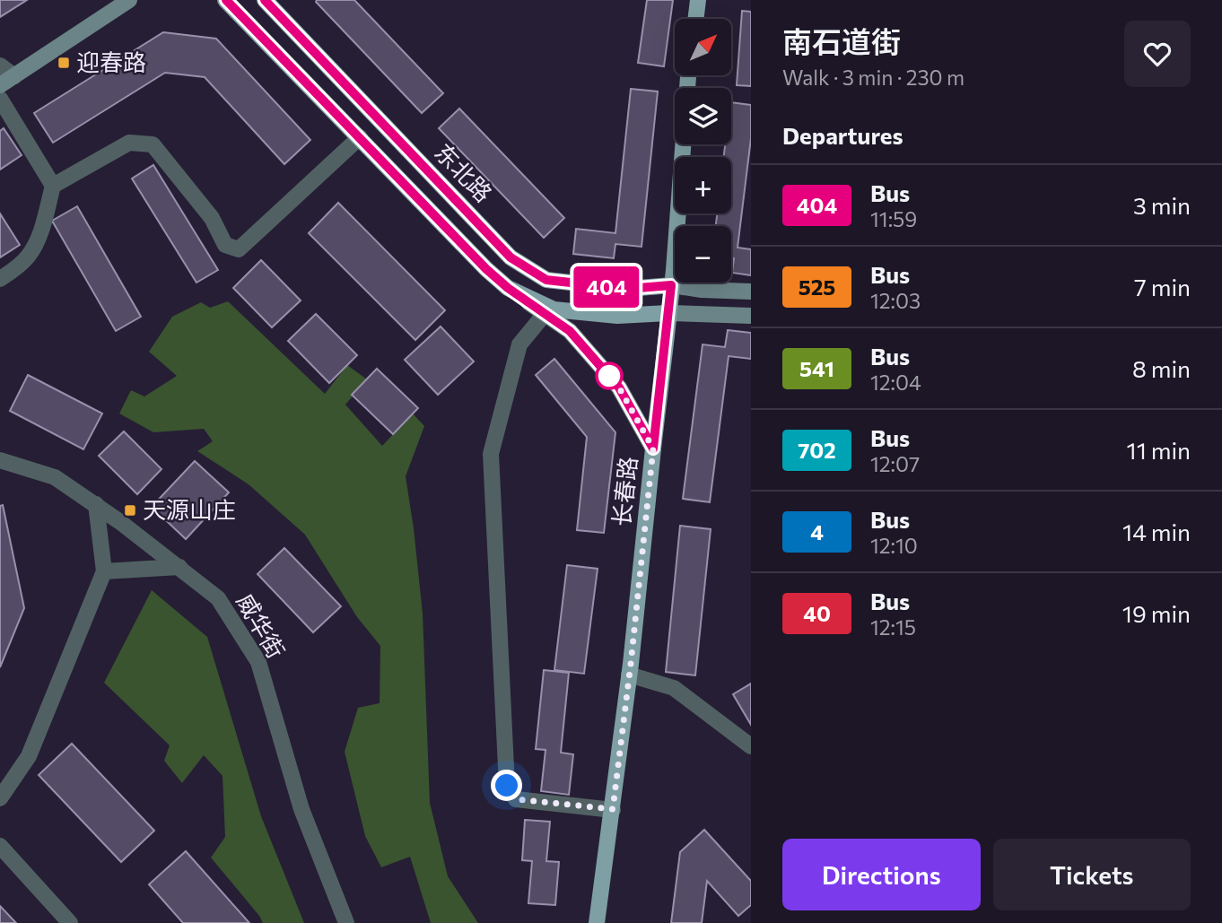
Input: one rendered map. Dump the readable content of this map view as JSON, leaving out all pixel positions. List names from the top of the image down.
{
  "streets": {
    "main road": ["东北路", "长春路"],
    "street": ["威华街"]
  },
  "crossings": [
    ["东北路", "长春路"]
  ],
  "places": {
    "transit": ["迎春路", "天源山庄"]
  },
  "lines": ["bus line 404"],
  "north": "top right",
  "page": {
    "on_map": "404",
    "heading": [
      ["南石道街", "Walk · 3 min · 230 m"],
      "Departures"
    ],
    "map_buttons": ["+", "−"],
    "list": [
      {
        "mark": "404",
        "name": "Bus",
        "note": "11:59",
        "value": "3 min"
      },
      {
        "mark": "525",
        "name": "Bus",
        "note": "12:03",
        "value": "7 min"
      },
      {
        "mark": "541",
        "name": "Bus",
        "note": "12:04",
        "value": "8 min"
      },
      {
        "mark": "702",
        "name": "Bus",
        "note": "12:07",
        "value": "11 min"
      },
      {
        "mark": "4",
        "name": "Bus",
        "note": "12:10",
        "value": "14 min"
      },
      {
        "mark": "40",
        "name": "Bus",
        "note": "12:15",
        "value": "19 min"
      }
    ],
    "buttons": ["Directions", "Tickets"]
  }
}
